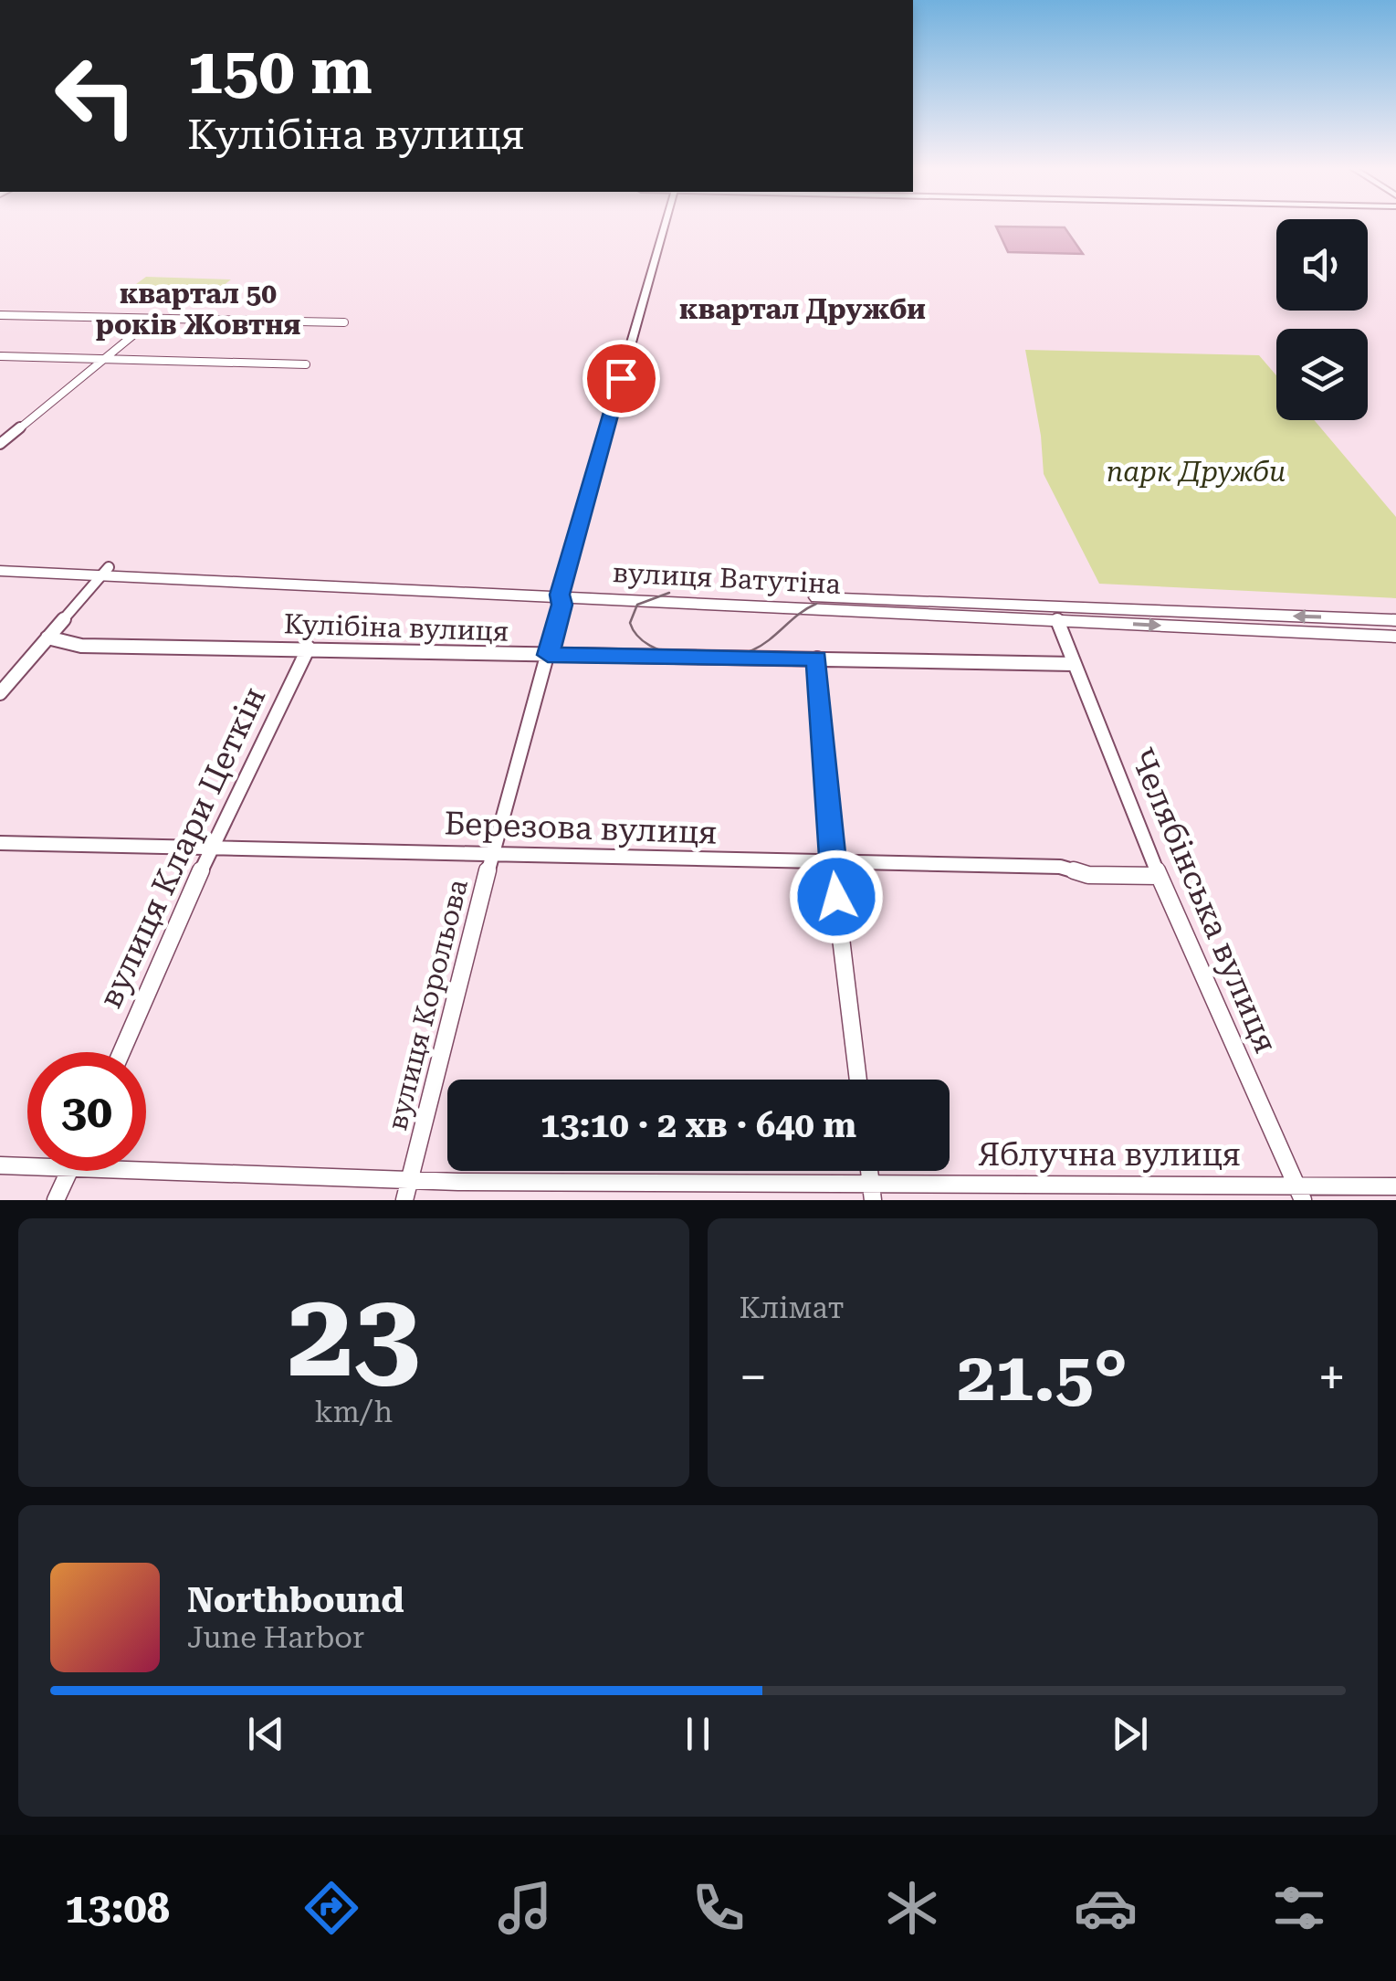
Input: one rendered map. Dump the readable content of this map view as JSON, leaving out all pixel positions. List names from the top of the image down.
{
  "streets": {
    "main road": ["вулиця Ватутіна"],
    "street": [
      "Кулібіна вулиця",
      "Березова вулиця",
      "вулиця Клари Цеткін",
      "Челябінська вулиця",
      "вулиця Корольова",
      "Яблучна вулиця"
    ]
  },
  "crossings": [
    ["вулиця Ватутіна", "Челябінська вулиця"],
    ["вулиця Ватутіна", "вулиця Корольова"],
    ["Кулібіна вулиця", "вулиця Клари Цеткін"],
    ["Кулібіна вулиця", "Челябінська вулиця"],
    ["Кулібіна вулиця", "вулиця Корольова"],
    ["Березова вулиця", "вулиця Клари Цеткін"],
    ["Березова вулиця", "Челябінська вулиця"],
    ["Березова вулиця", "вулиця Корольова"],
    ["Челябінська вулиця", "Яблучна вулиця"],
    ["вулиця Корольова", "Яблучна вулиця"]
  ],
  "districts": ["квартал 50 років Жовтня", "квартал Дружби"],
  "parks": ["парк Дружби"],
  "page": {
    "turn": ["150 m", "Кулібіна вулиця"],
    "limit": "30",
    "trip": "13:10 · 2 хв · 640 m",
    "tile": [
      ["23", "km/h"],
      "Клімат"
    ],
    "heat": ["−", "21.5°", "+"],
    "song": ["Northbound", "June Harbor"],
    "tabs": "13:08"
  }
}
